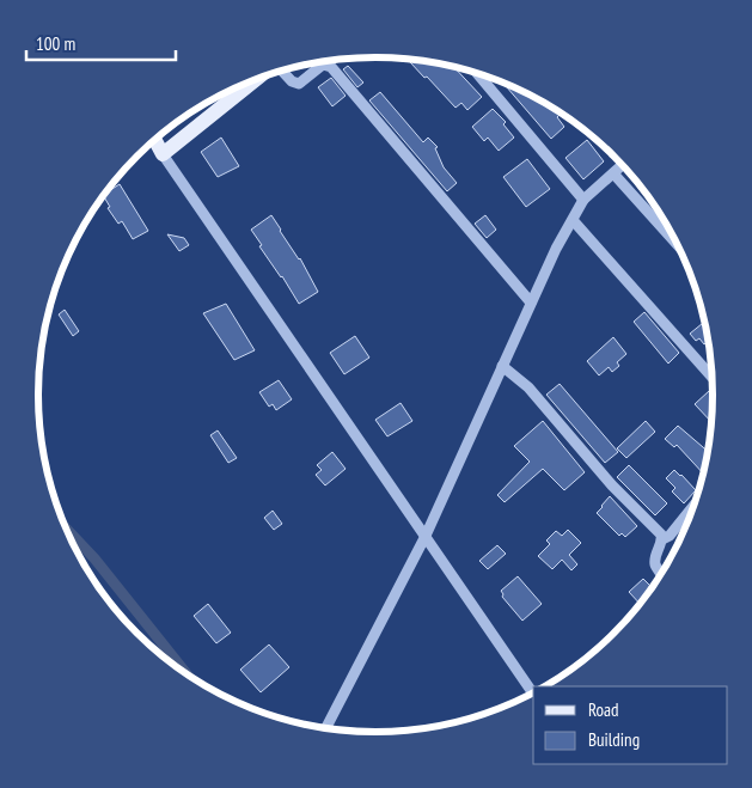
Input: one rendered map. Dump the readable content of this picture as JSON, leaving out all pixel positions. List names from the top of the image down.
{
  "legend": ["Road", "Building"],
  "scale_bar": "100 m"
}
